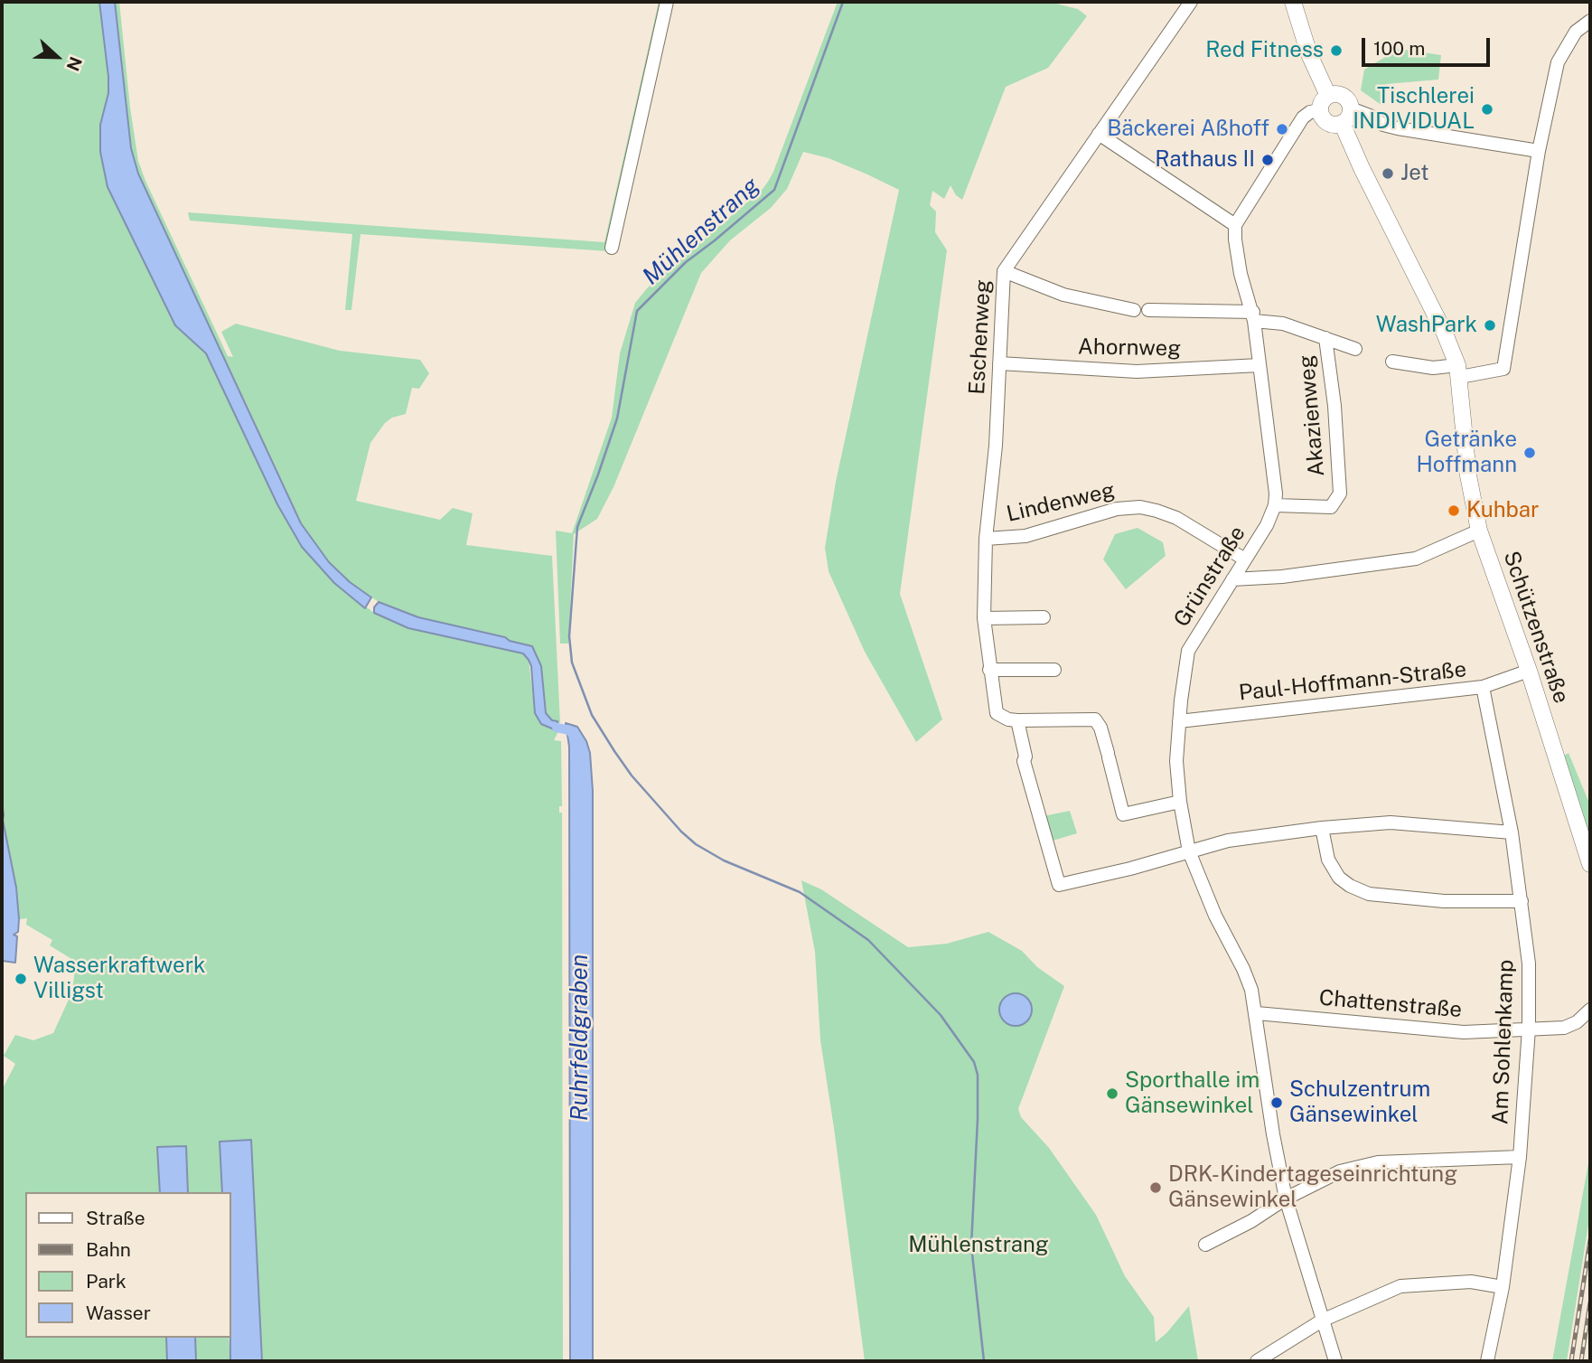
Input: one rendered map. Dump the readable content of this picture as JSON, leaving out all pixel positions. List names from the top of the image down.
{
  "streets": {
    "main road": ["Schützenstraße"],
    "street": [
      "Eschenweg",
      "Ahornweg",
      "Akazienweg",
      "Lindenweg",
      "Grünstraße",
      "Paul-Hoffmann-Straße",
      "Chattenstraße",
      "Am Sohlenkamp"
    ]
  },
  "crossings": [
    ["Eschenweg", "Ahornweg"],
    ["Eschenweg", "Lindenweg"],
    ["Ahornweg", "Grünstraße"],
    ["Akazienweg", "Grünstraße"],
    ["Lindenweg", "Grünstraße"],
    ["Grünstraße", "Paul-Hoffmann-Straße"],
    ["Grünstraße", "Chattenstraße"],
    ["Schützenstraße", "Paul-Hoffmann-Straße"],
    ["Paul-Hoffmann-Straße", "Am Sohlenkamp"],
    ["Chattenstraße", "Am Sohlenkamp"]
  ],
  "water": ["Mühlenstrang", "Ruhrfeldgraben"],
  "parks": ["Mühlenstrang"],
  "places": [
    "Red Fitness",
    "Tischlerei INDIVIDUAL",
    "Bäckerei Aßhoff",
    "Rathaus II",
    "Jet",
    "WashPark",
    "Getränke Hoffmann",
    "Kuhbar",
    "Wasserkraftwerk Villigst",
    "Sporthalle im Gänsewinkel",
    "Schulzentrum Gänsewinkel",
    "DRK-Kindertageseinrichtung Gänsewinkel"
  ],
  "legend": [
    "Straße",
    "Bahn",
    "Park",
    "Wasser"
  ],
  "scale_bar": "100 m",
  "north": "right"
}
